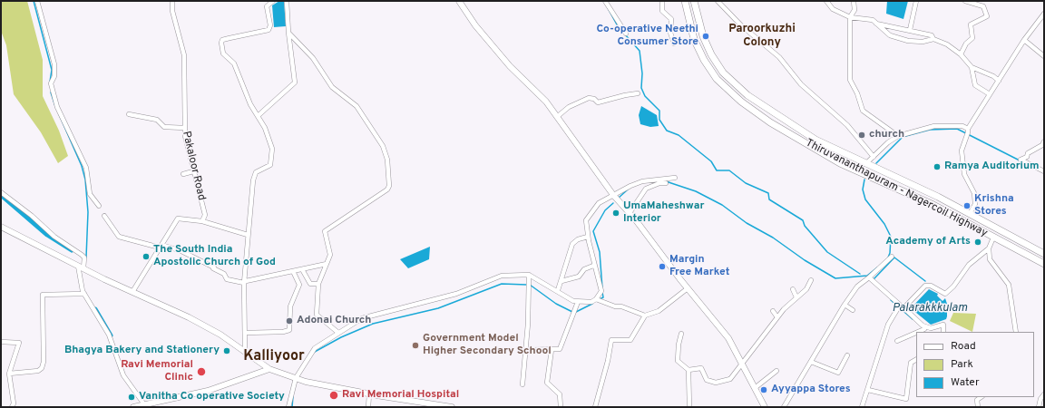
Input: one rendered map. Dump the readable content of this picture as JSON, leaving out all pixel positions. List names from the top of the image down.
{
  "streets": {
    "main road": ["Thiruvananthapuram - Nagercoil Highway"],
    "street": ["Pakaloor Road"]
  },
  "districts": ["Paroorkuzhi Colony", "Kalliyoor"],
  "water": ["Palarakkkulam"],
  "places": [
    "Co-operative Neethi Consumer Store",
    "church",
    "Ramya Auditorium",
    "Krishna Stores",
    "UmaMaheshwar Interior",
    "Academy of Arts",
    "The South India Apostolic Church of God",
    "Margin Free Market",
    "Adonai Church",
    "Government Model Higher Secondary School",
    "Bhagya Bakery and Stationery",
    "Ravi Memorial Clinic",
    "Ayyappa Stores",
    "Ravi Memorial Hospital",
    "Vanitha Co operative Society"
  ],
  "legend": ["Road", "Park", "Water"]
}
